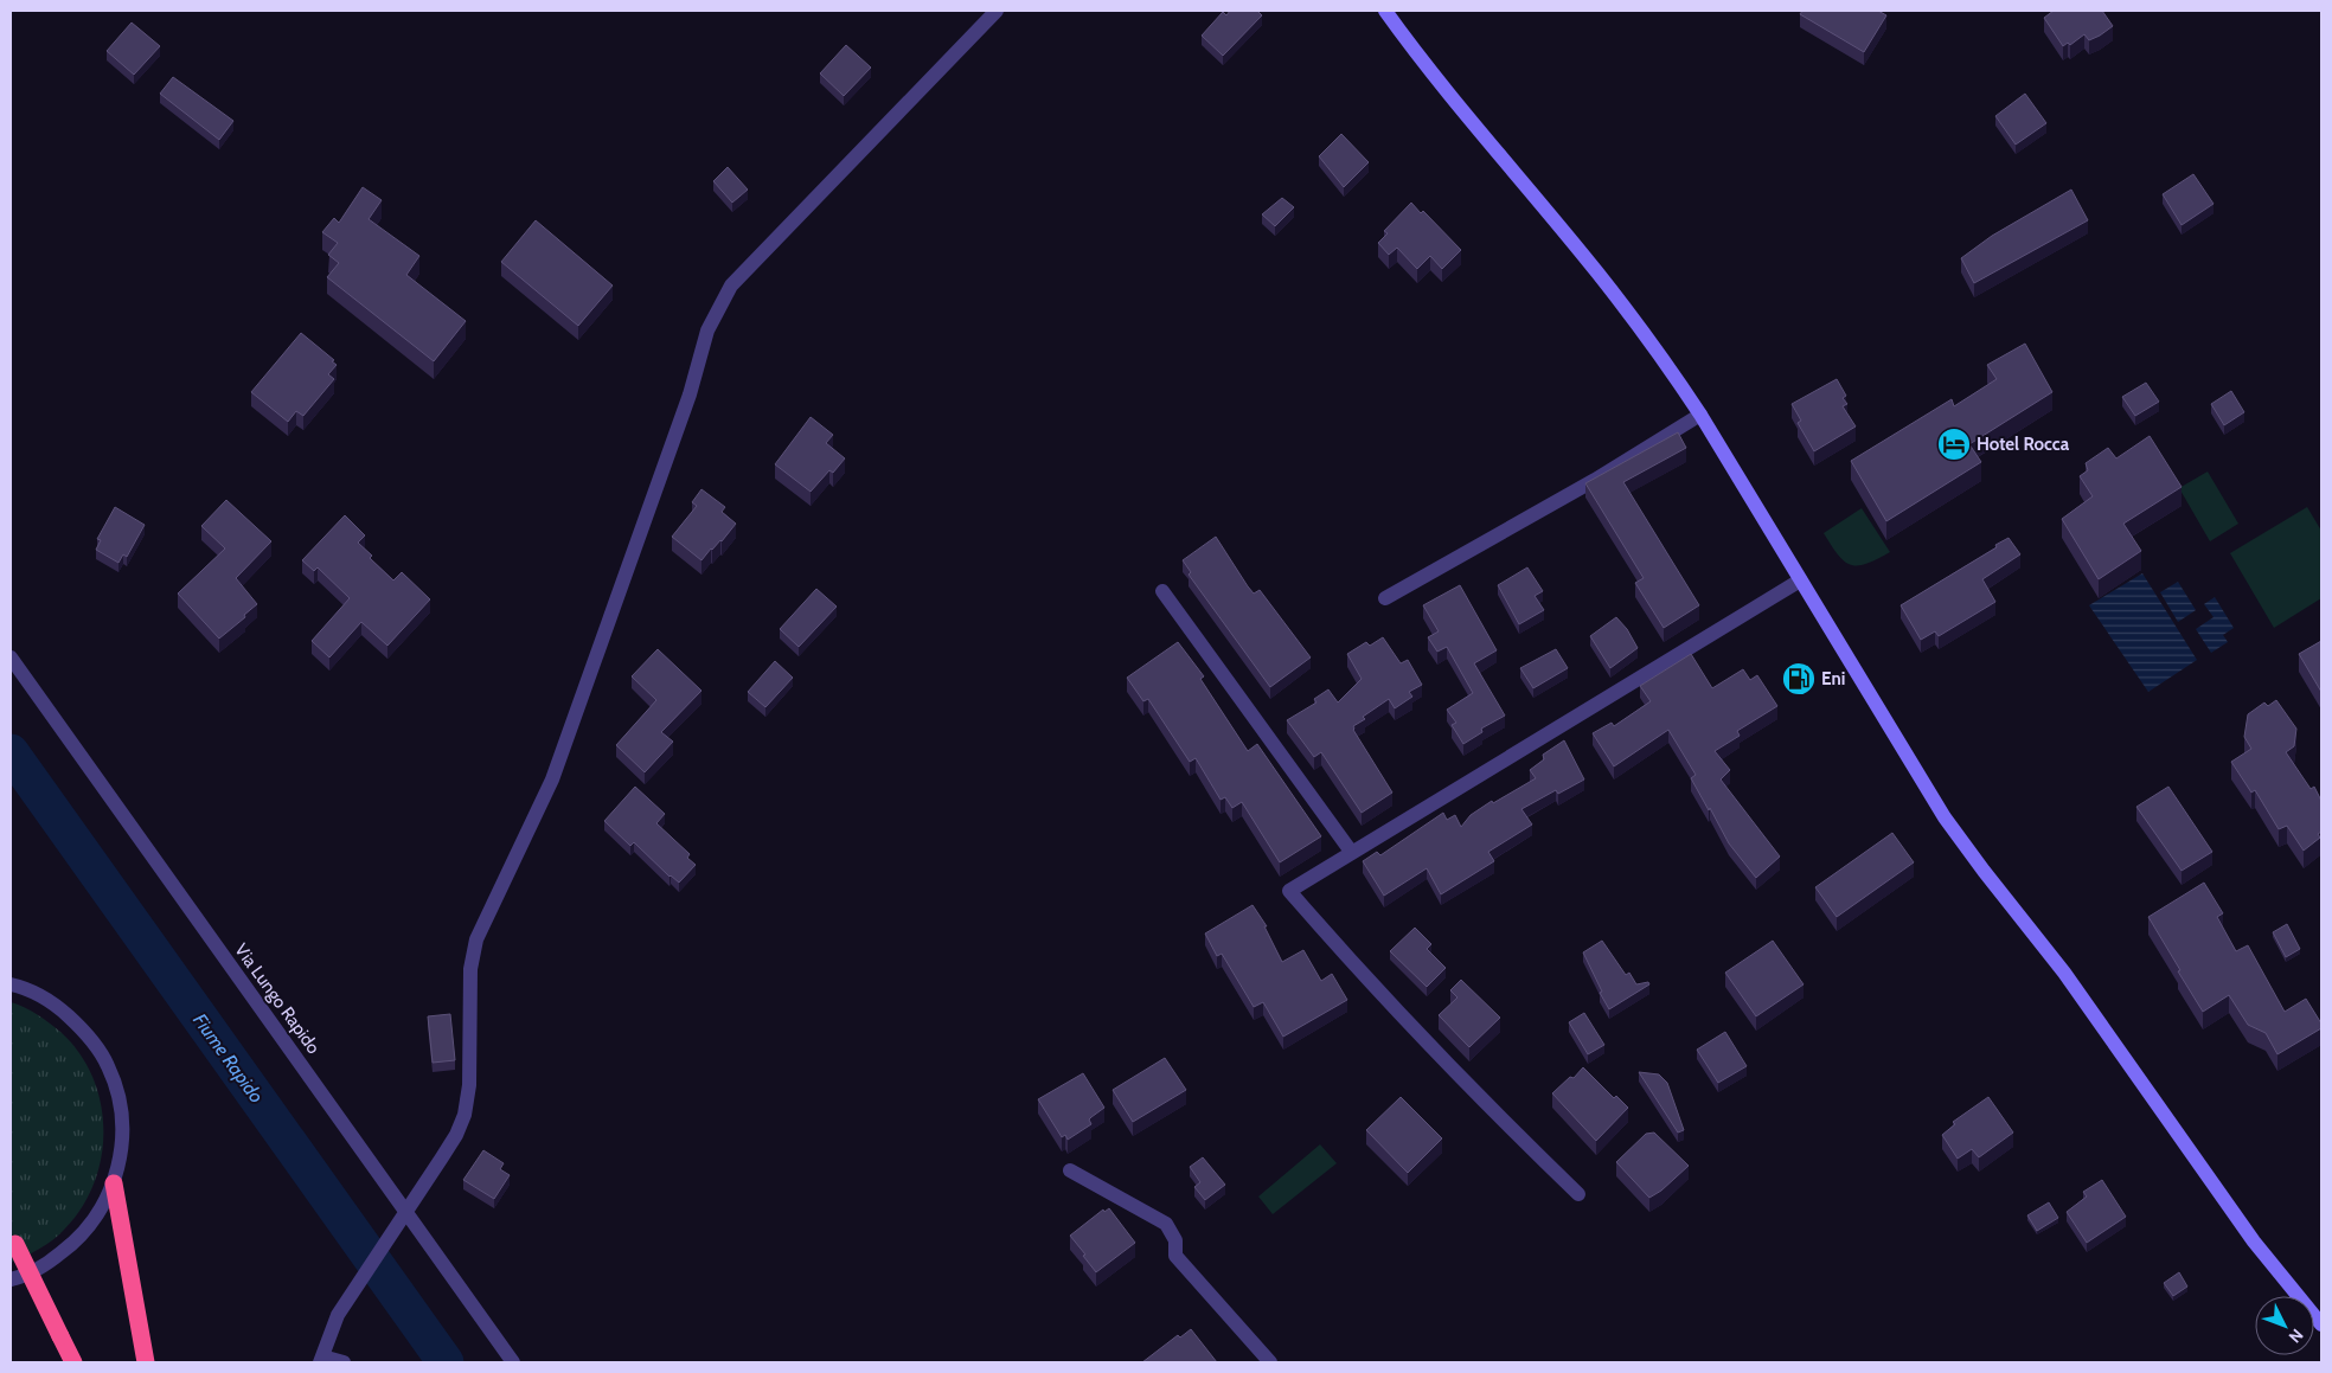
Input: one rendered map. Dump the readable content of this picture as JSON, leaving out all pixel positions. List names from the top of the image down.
{
  "streets": {
    "street": ["Via Lungo Rapido"]
  },
  "water": ["Fiume Rapido"],
  "places": {
    "hotel": ["Hotel Rocca"],
    "fuel station": ["Eni"]
  },
  "north": "bottom right"
}
